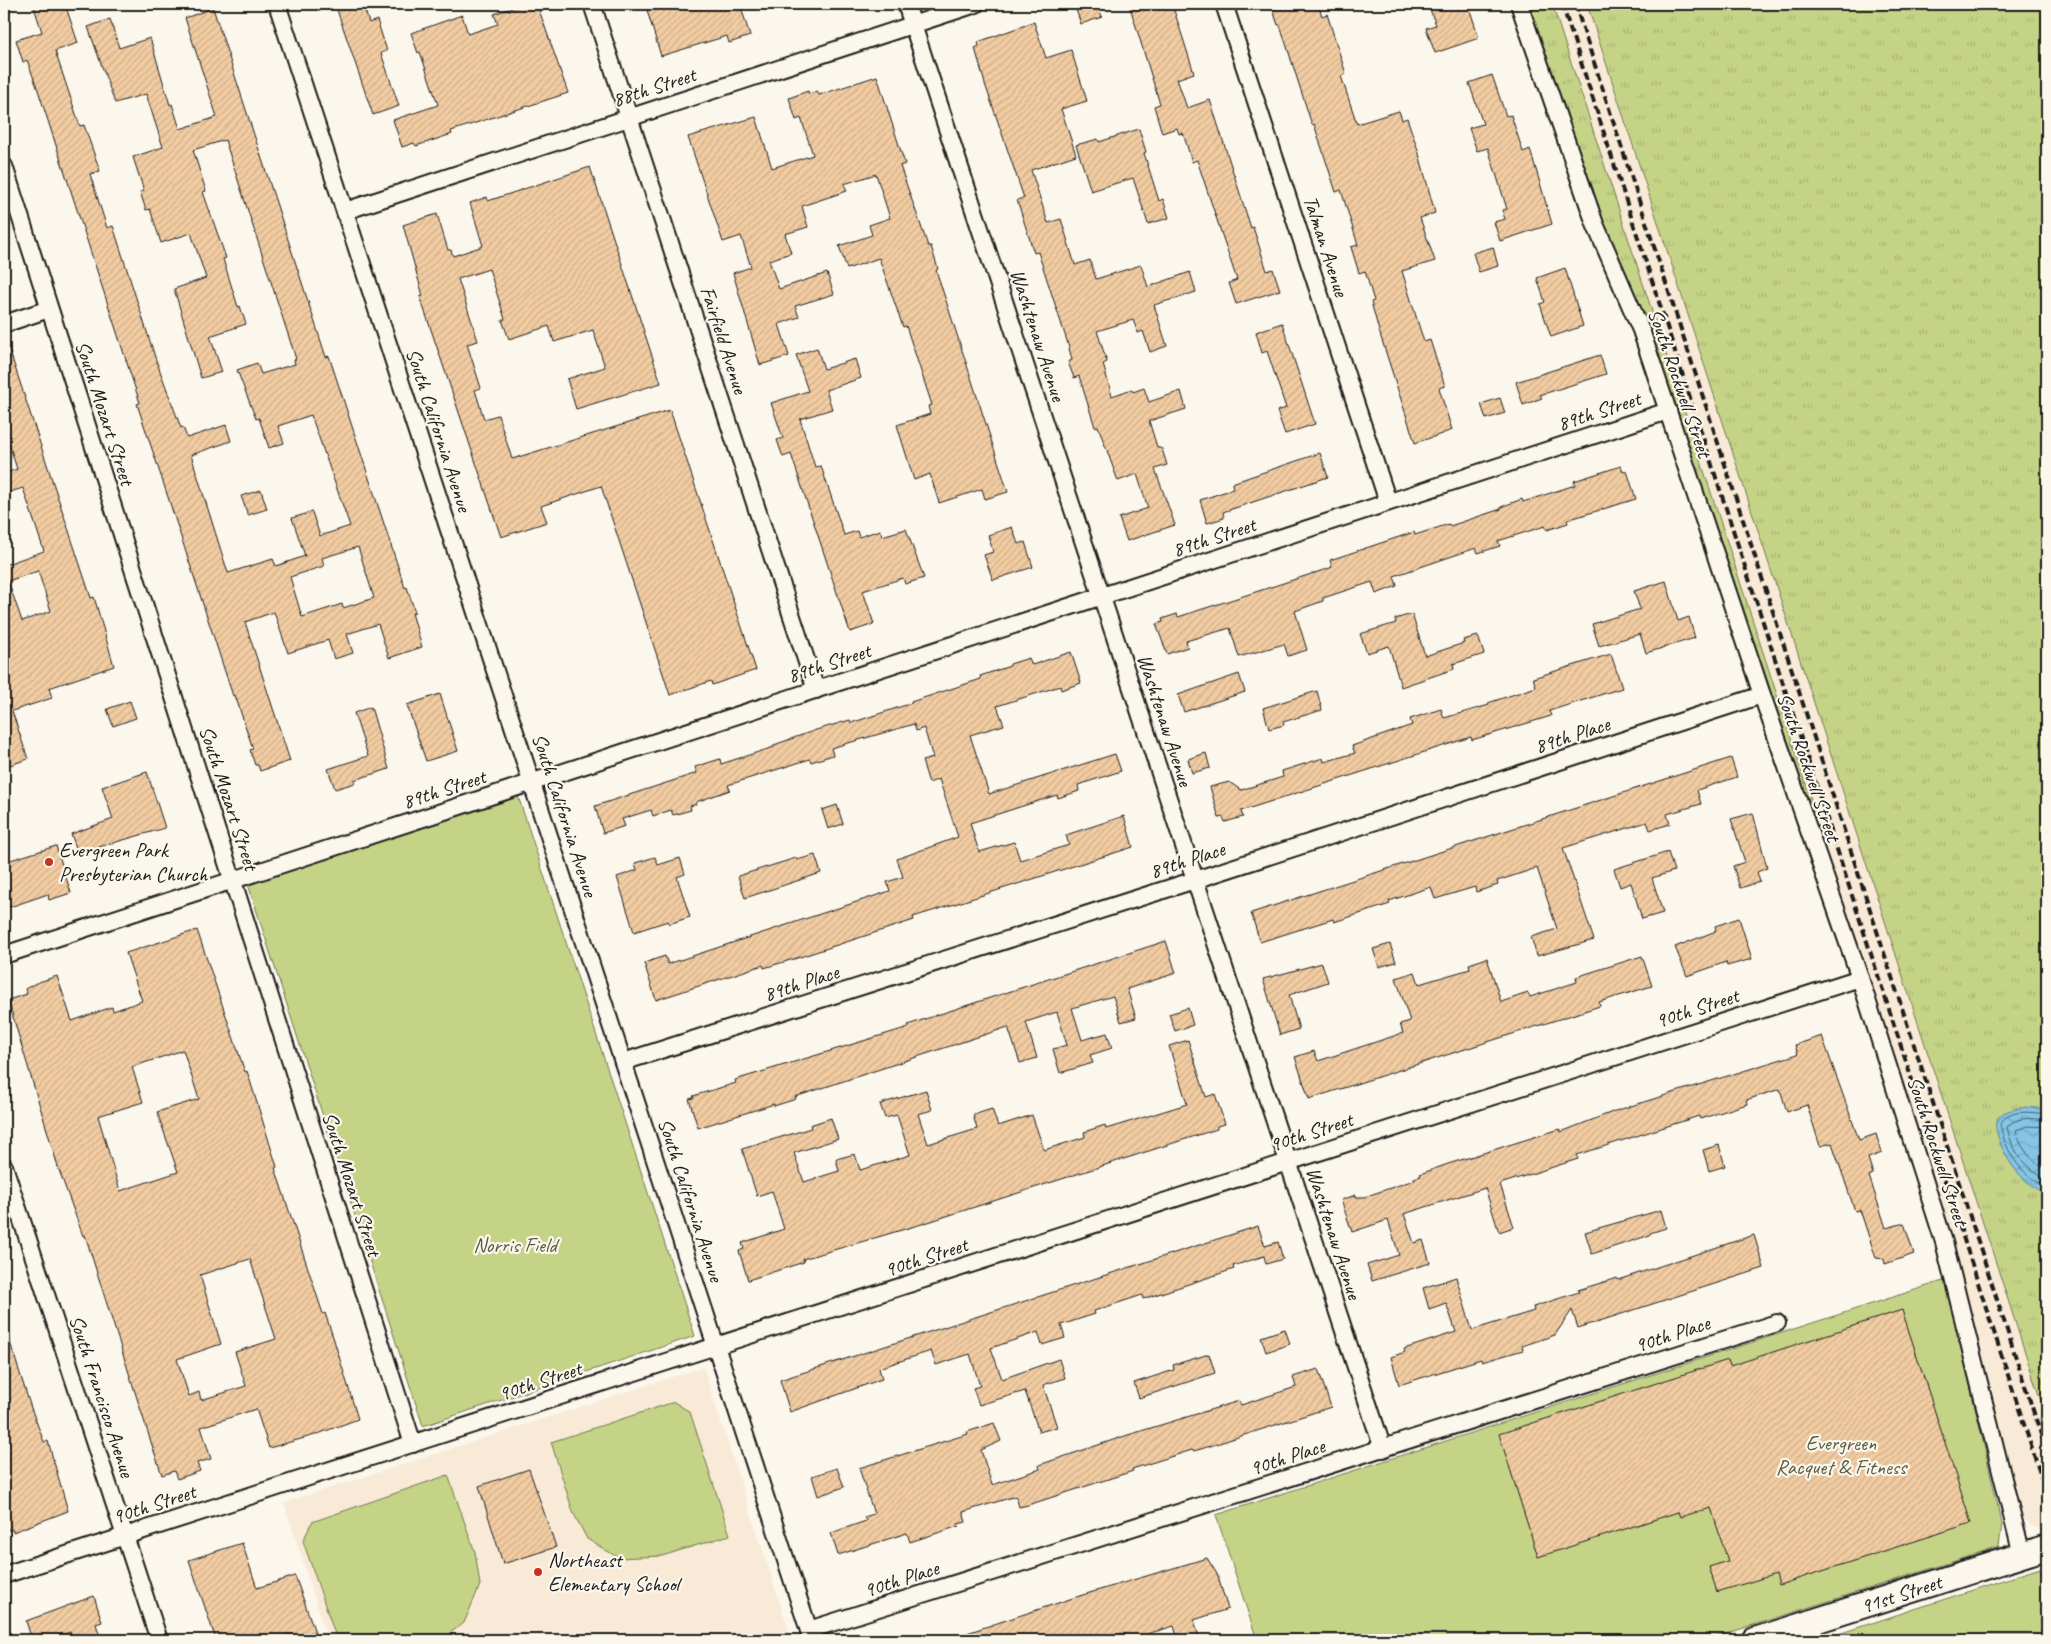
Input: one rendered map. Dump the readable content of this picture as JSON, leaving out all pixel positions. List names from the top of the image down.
{
  "streets": {
    "street": [
      "88th Street",
      "Talman Avenue",
      "Washtenaw Avenue",
      "Fairfield Avenue",
      "South Rockwell Street",
      "89th Street",
      "South Mozart Street",
      "South California Avenue",
      "89th Place",
      "90th Street",
      "90th Place",
      "South Francisco Avenue",
      "91st Street"
    ]
  },
  "crossings": [
    ["88th Street", "Washtenaw Avenue"],
    ["88th Street", "Fairfield Avenue"],
    ["88th Street", "South California Avenue"],
    ["Talman Avenue", "89th Street"],
    ["Washtenaw Avenue", "89th Street"],
    ["Washtenaw Avenue", "89th Place"],
    ["Washtenaw Avenue", "90th Street"],
    ["Washtenaw Avenue", "90th Place"],
    ["Fairfield Avenue", "89th Street"],
    ["South Rockwell Street", "89th Street"],
    ["South Rockwell Street", "89th Place"],
    ["South Rockwell Street", "90th Street"],
    ["South Rockwell Street", "91st Street"],
    ["89th Street", "South Mozart Street"],
    ["89th Street", "South California Avenue"],
    ["South Mozart Street", "90th Street"],
    ["South California Avenue", "89th Place"],
    ["South California Avenue", "90th Street"],
    ["South California Avenue", "90th Place"],
    ["90th Street", "South Francisco Avenue"]
  ],
  "parks": ["Norris Field", "Evergreen Racquet & Fitness"],
  "places": ["Evergreen Park Presbyterian Church", "Northeast Elementary School"]
}
